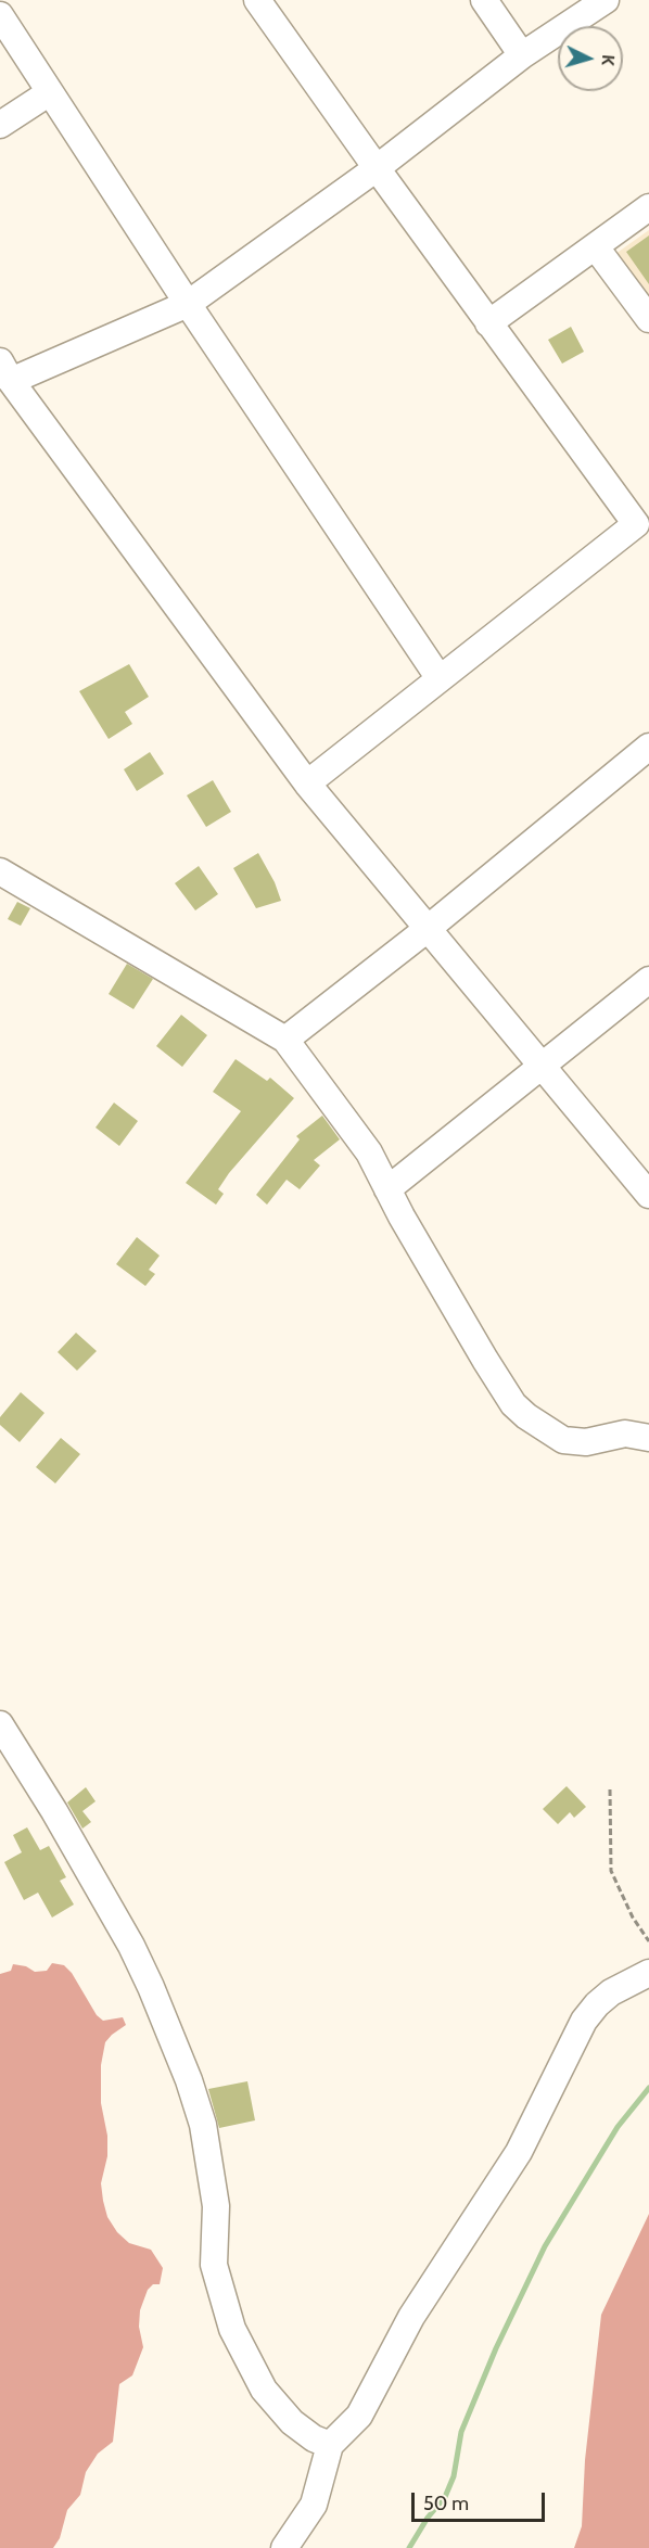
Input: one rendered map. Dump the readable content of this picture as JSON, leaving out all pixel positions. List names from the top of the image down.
{
  "scale_bar": "50 m",
  "north": "right"
}
